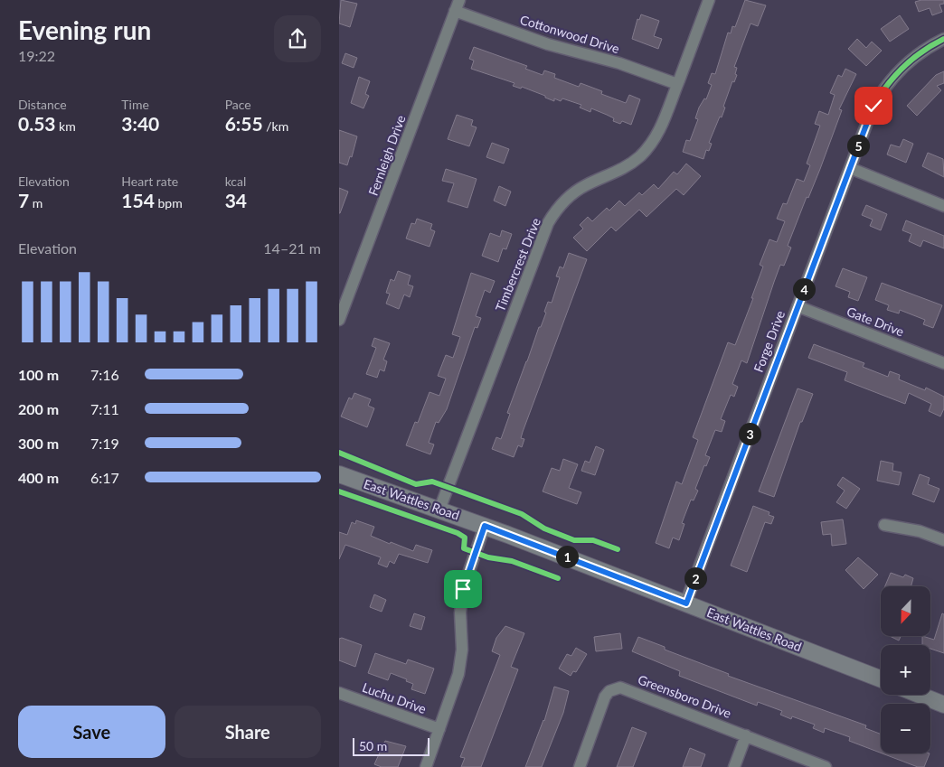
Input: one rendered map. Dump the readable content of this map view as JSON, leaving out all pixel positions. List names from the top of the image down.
{
  "streets": {
    "main road": ["East Wattles Road"],
    "street": [
      "Cottonwood Drive",
      "Fernleigh Drive",
      "Timbercrest Drive",
      "Gate Drive",
      "Forge Drive",
      "Greensboro Drive",
      "Luchu Drive"
    ]
  },
  "crossings": [
    ["Cottonwood Drive", "Fernleigh Drive"],
    ["Cottonwood Drive", "Timbercrest Drive"],
    ["Timbercrest Drive", "East Wattles Road"],
    ["Gate Drive", "Forge Drive"],
    ["Forge Drive", "East Wattles Road"]
  ],
  "scale_bar": "50 m",
  "north": "bottom",
  "page": {
    "heading": ["Evening run", "19:22"],
    "stats": [
      ["Distance", "0.53 km"],
      ["Time", "3:40"],
      ["Pace", "6:55 /km"],
      ["Elevation", "7 m"],
      ["Heart rate", "154 bpm"],
      ["kcal", "34"]
    ],
    "pins": [
      "5",
      "4",
      "3",
      "1",
      "2"
    ],
    "chart": ["Elevation", "14–21 m"],
    "list": [
      {
        "name": "100 m",
        "note": "7:16"
      },
      {
        "name": "200 m",
        "note": "7:11"
      },
      {
        "name": "300 m",
        "note": "7:19"
      },
      {
        "name": "400 m",
        "note": "6:17"
      }
    ],
    "map_buttons": ["+", "−"],
    "buttons": ["Save", "Share"],
    "scale": "50 m"
  }
}
